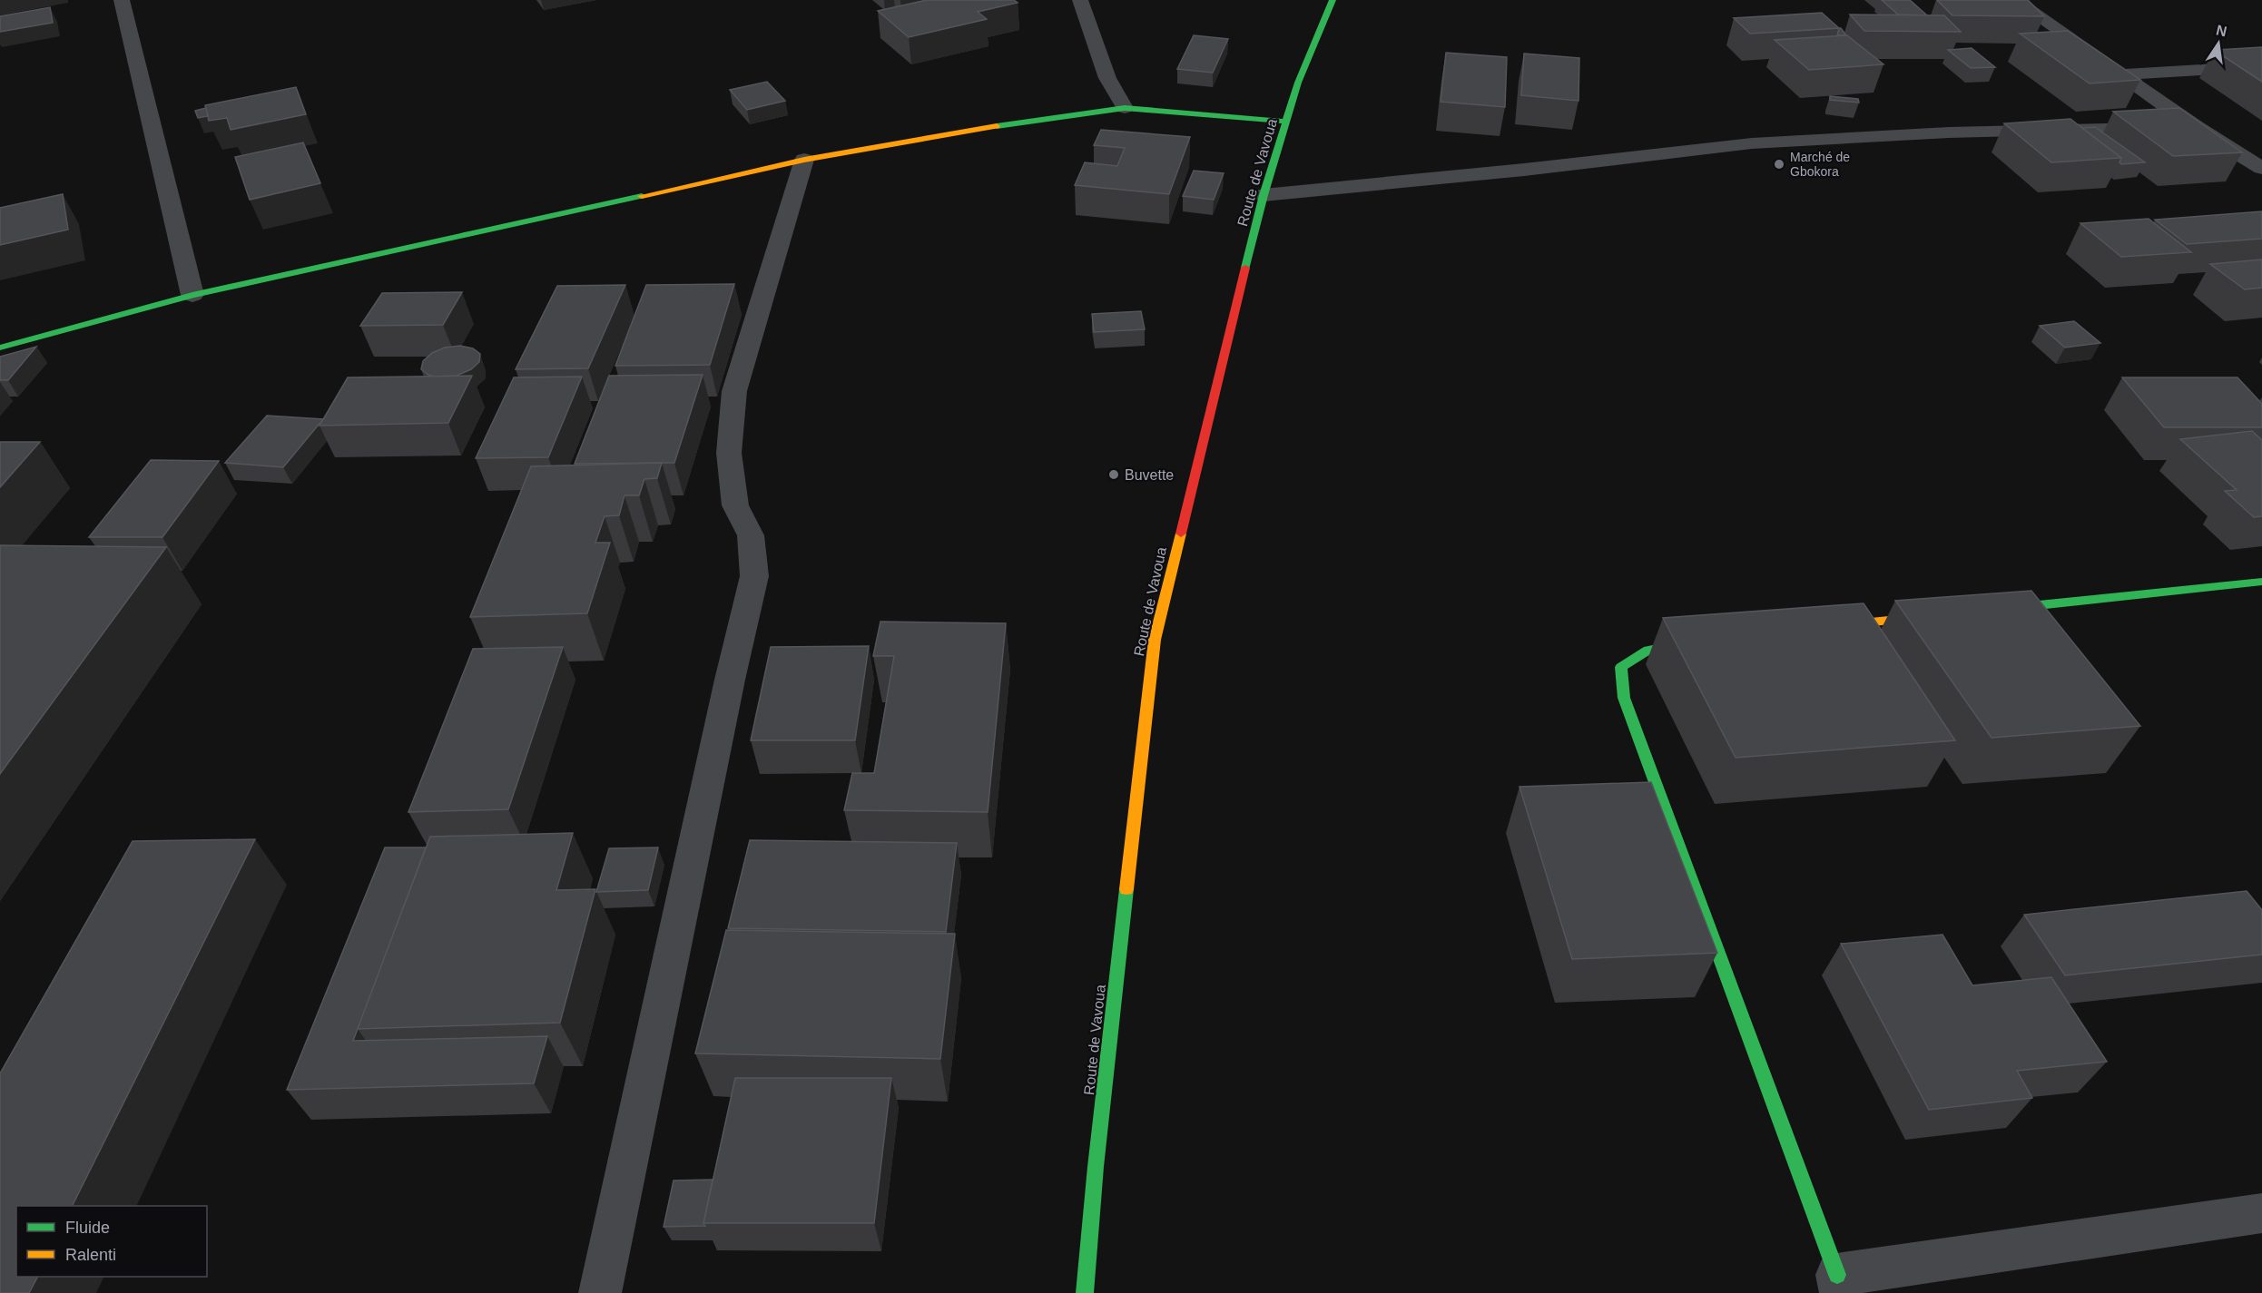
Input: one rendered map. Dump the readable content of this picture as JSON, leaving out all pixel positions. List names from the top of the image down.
{
  "streets": {
    "street": ["Route de Vavoua"]
  },
  "places": ["Marché de Gbokora", "Buvette"],
  "legend": ["Fluide", "Ralenti"],
  "north": "top"
}
